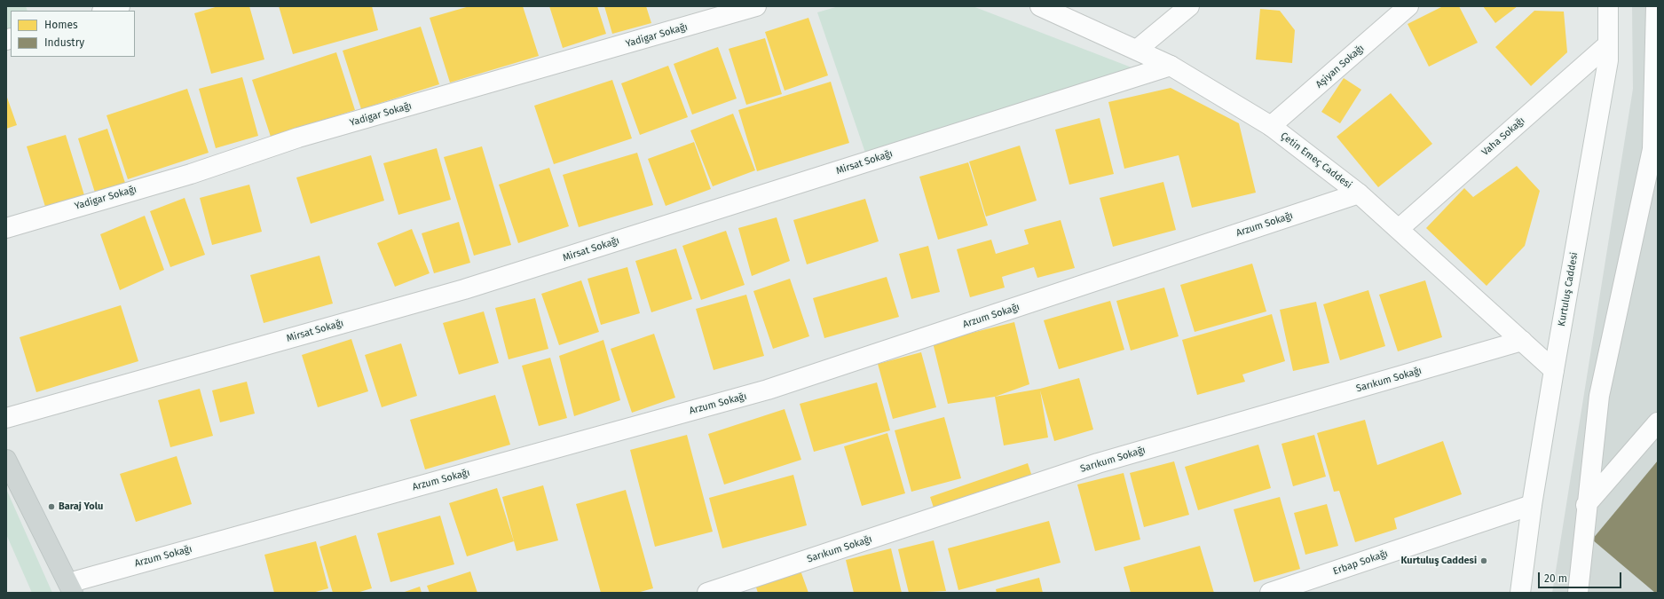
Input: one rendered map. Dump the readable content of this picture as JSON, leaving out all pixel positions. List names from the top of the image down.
{
  "streets": {
    "street": [
      "Yadigar Sokağı",
      "Aşiyan Sokağı",
      "Vaha Sokağı",
      "Çetin Emeç Caddesi",
      "Mirsat Sokağı",
      "Arzum Sokağı",
      "Kurtuluş Caddesi",
      "Sarıkum Sokağı",
      "Erbap Sokağı"
    ]
  },
  "crossings": [
    ["Aşiyan Sokağı", "Çetin Emeç Caddesi"],
    ["Vaha Sokağı", "Çetin Emeç Caddesi"],
    ["Vaha Sokağı", "Kurtuluş Caddesi"],
    ["Çetin Emeç Caddesi", "Mirsat Sokağı"],
    ["Çetin Emeç Caddesi", "Arzum Sokağı"],
    ["Çetin Emeç Caddesi", "Kurtuluş Caddesi"],
    ["Çetin Emeç Caddesi", "Sarıkum Sokağı"],
    ["Kurtuluş Caddesi", "Erbap Sokağı"]
  ],
  "places": ["Baraj Yolu", "Kurtuluş Caddesi"],
  "legend": ["Homes", "Industry"],
  "scale_bar": "20 m"
}
